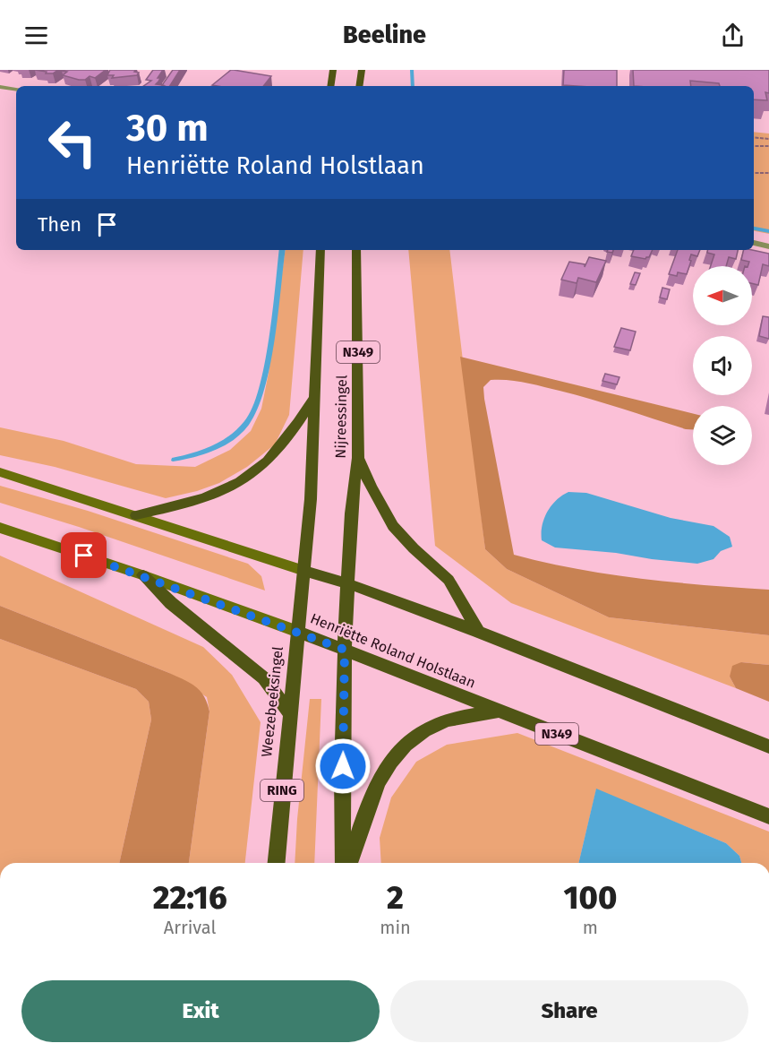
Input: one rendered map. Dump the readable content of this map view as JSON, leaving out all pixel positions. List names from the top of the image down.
{
  "streets": {
    "main road": [
      "N349",
      "Nijreessingel",
      "Henriëtte Roland Holstlaan",
      "Weezebeeksingel",
      "RING"
    ]
  },
  "crossings": [
    ["N349", "Nijreessingel"],
    ["Nijreessingel", "Henriëtte Roland Holstlaan"],
    ["Nijreessingel", "Weezebeeksingel"],
    ["Henriëtte Roland Holstlaan", "Weezebeeksingel"]
  ],
  "north": "left",
  "page": {
    "header": "Beeline",
    "turn": ["30 m", "Henriëtte Roland Holstlaan"],
    "then": "Then",
    "eta": [
      "22:16",
      "Arrival",
      "2",
      "min",
      "100",
      "m"
    ],
    "buttons": ["Exit", "Share"]
  }
}
